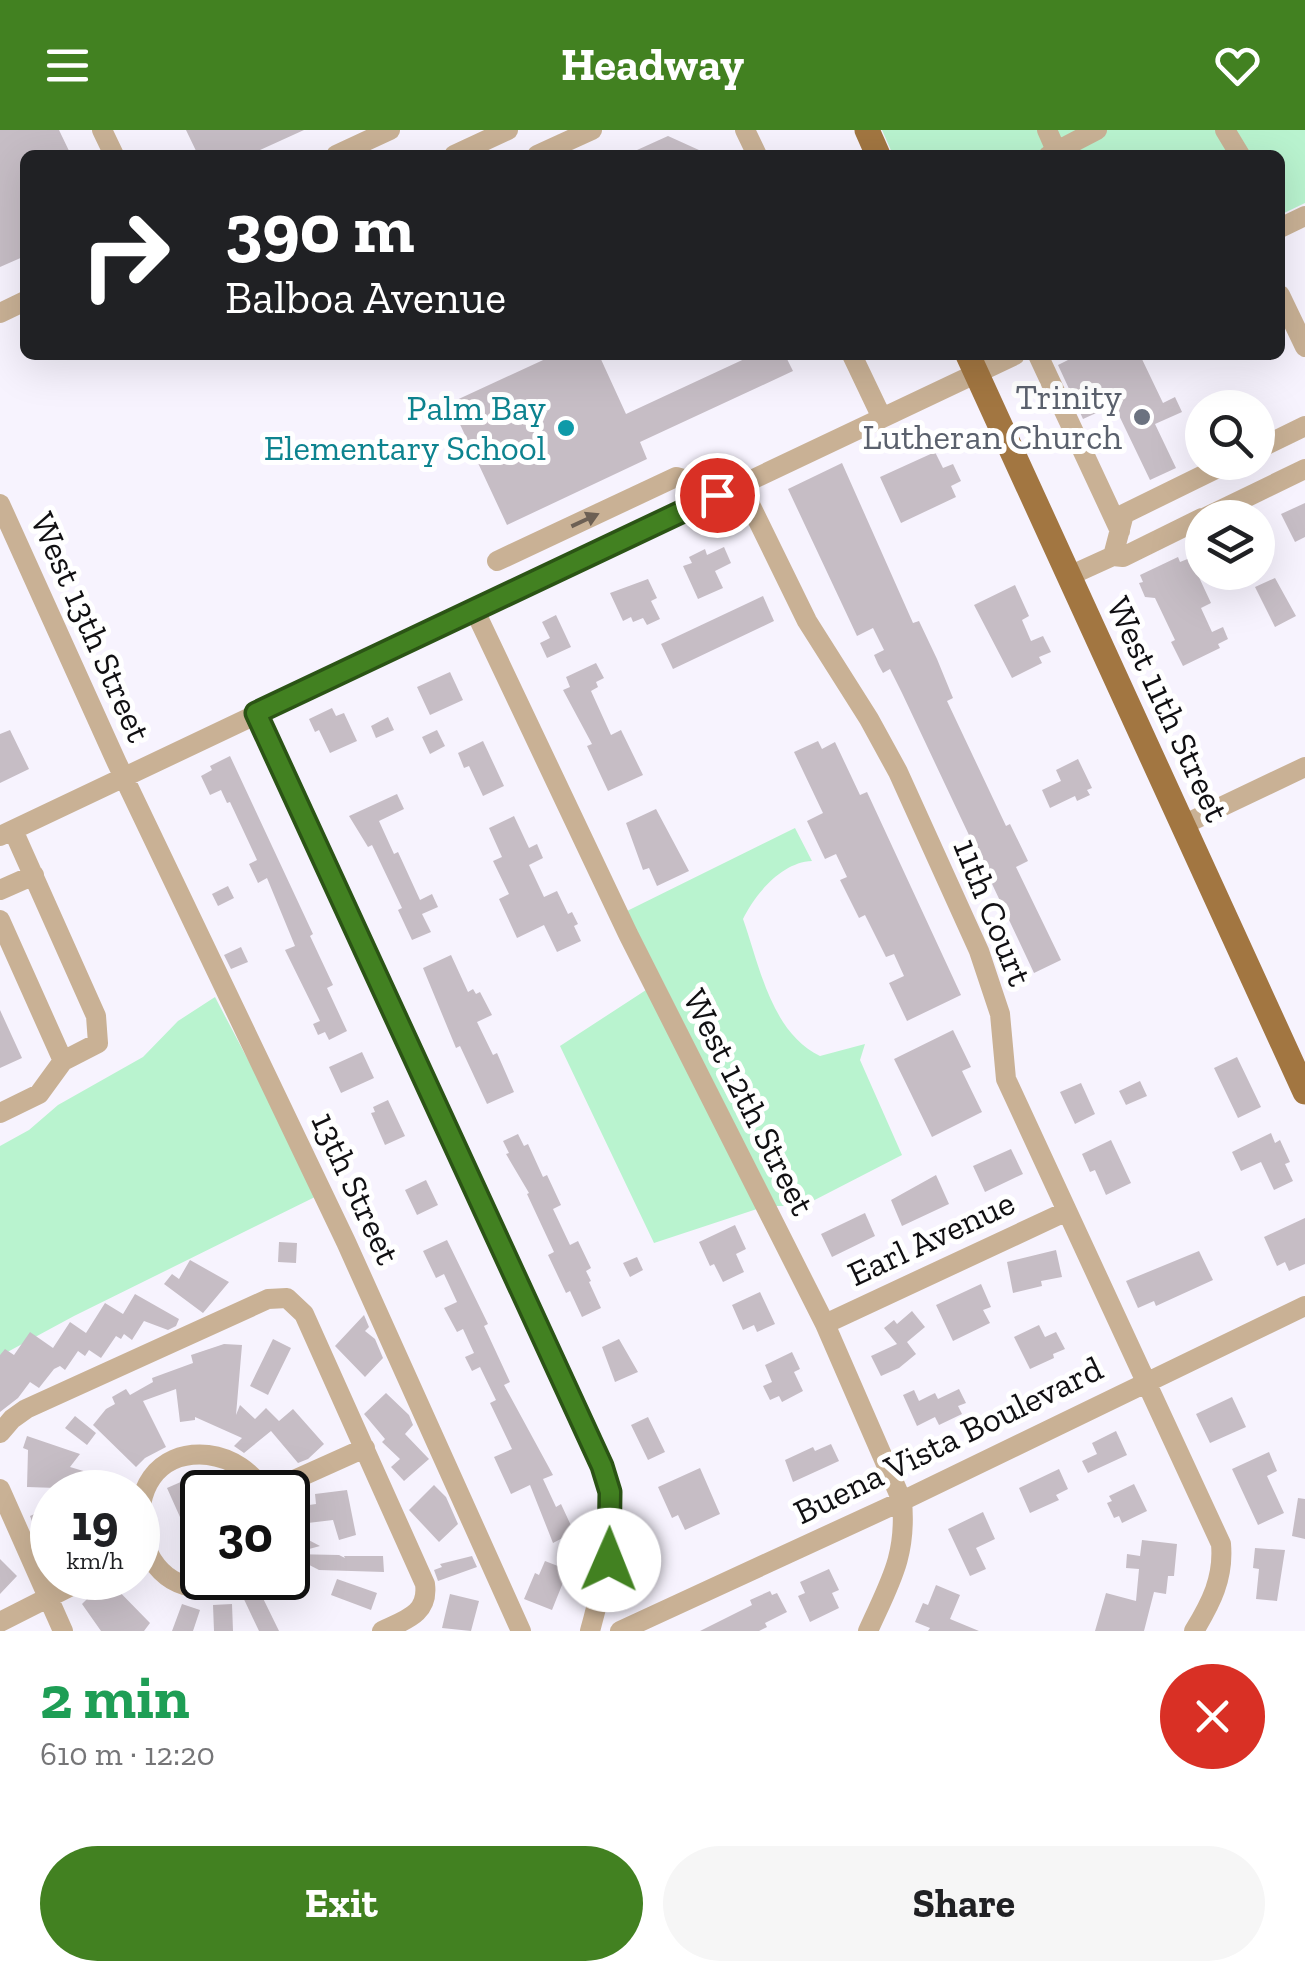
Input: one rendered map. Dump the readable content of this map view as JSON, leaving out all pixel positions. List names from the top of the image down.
{
  "streets": {
    "main road": ["West 11th Street"],
    "street": [
      "West 13th Street",
      "11th Court",
      "West 12th Street",
      "13th Street",
      "Earl Avenue",
      "Buena Vista Boulevard"
    ]
  },
  "crossings": [
    ["West 13th Street", "13th Street"],
    ["11th Court", "Earl Avenue"],
    ["11th Court", "Buena Vista Boulevard"],
    ["West 12th Street", "Earl Avenue"],
    ["West 12th Street", "Buena Vista Boulevard"]
  ],
  "places": ["Trinity Lutheran Church", "Palm Bay Elementary School"],
  "page": {
    "header": "Headway",
    "turn": ["390 m", "Balboa Avenue"],
    "speed": "19 km/h",
    "limit": "30",
    "heading": ["2 min", "610 m · 12:20"],
    "buttons": ["Exit", "Share"]
  }
}
